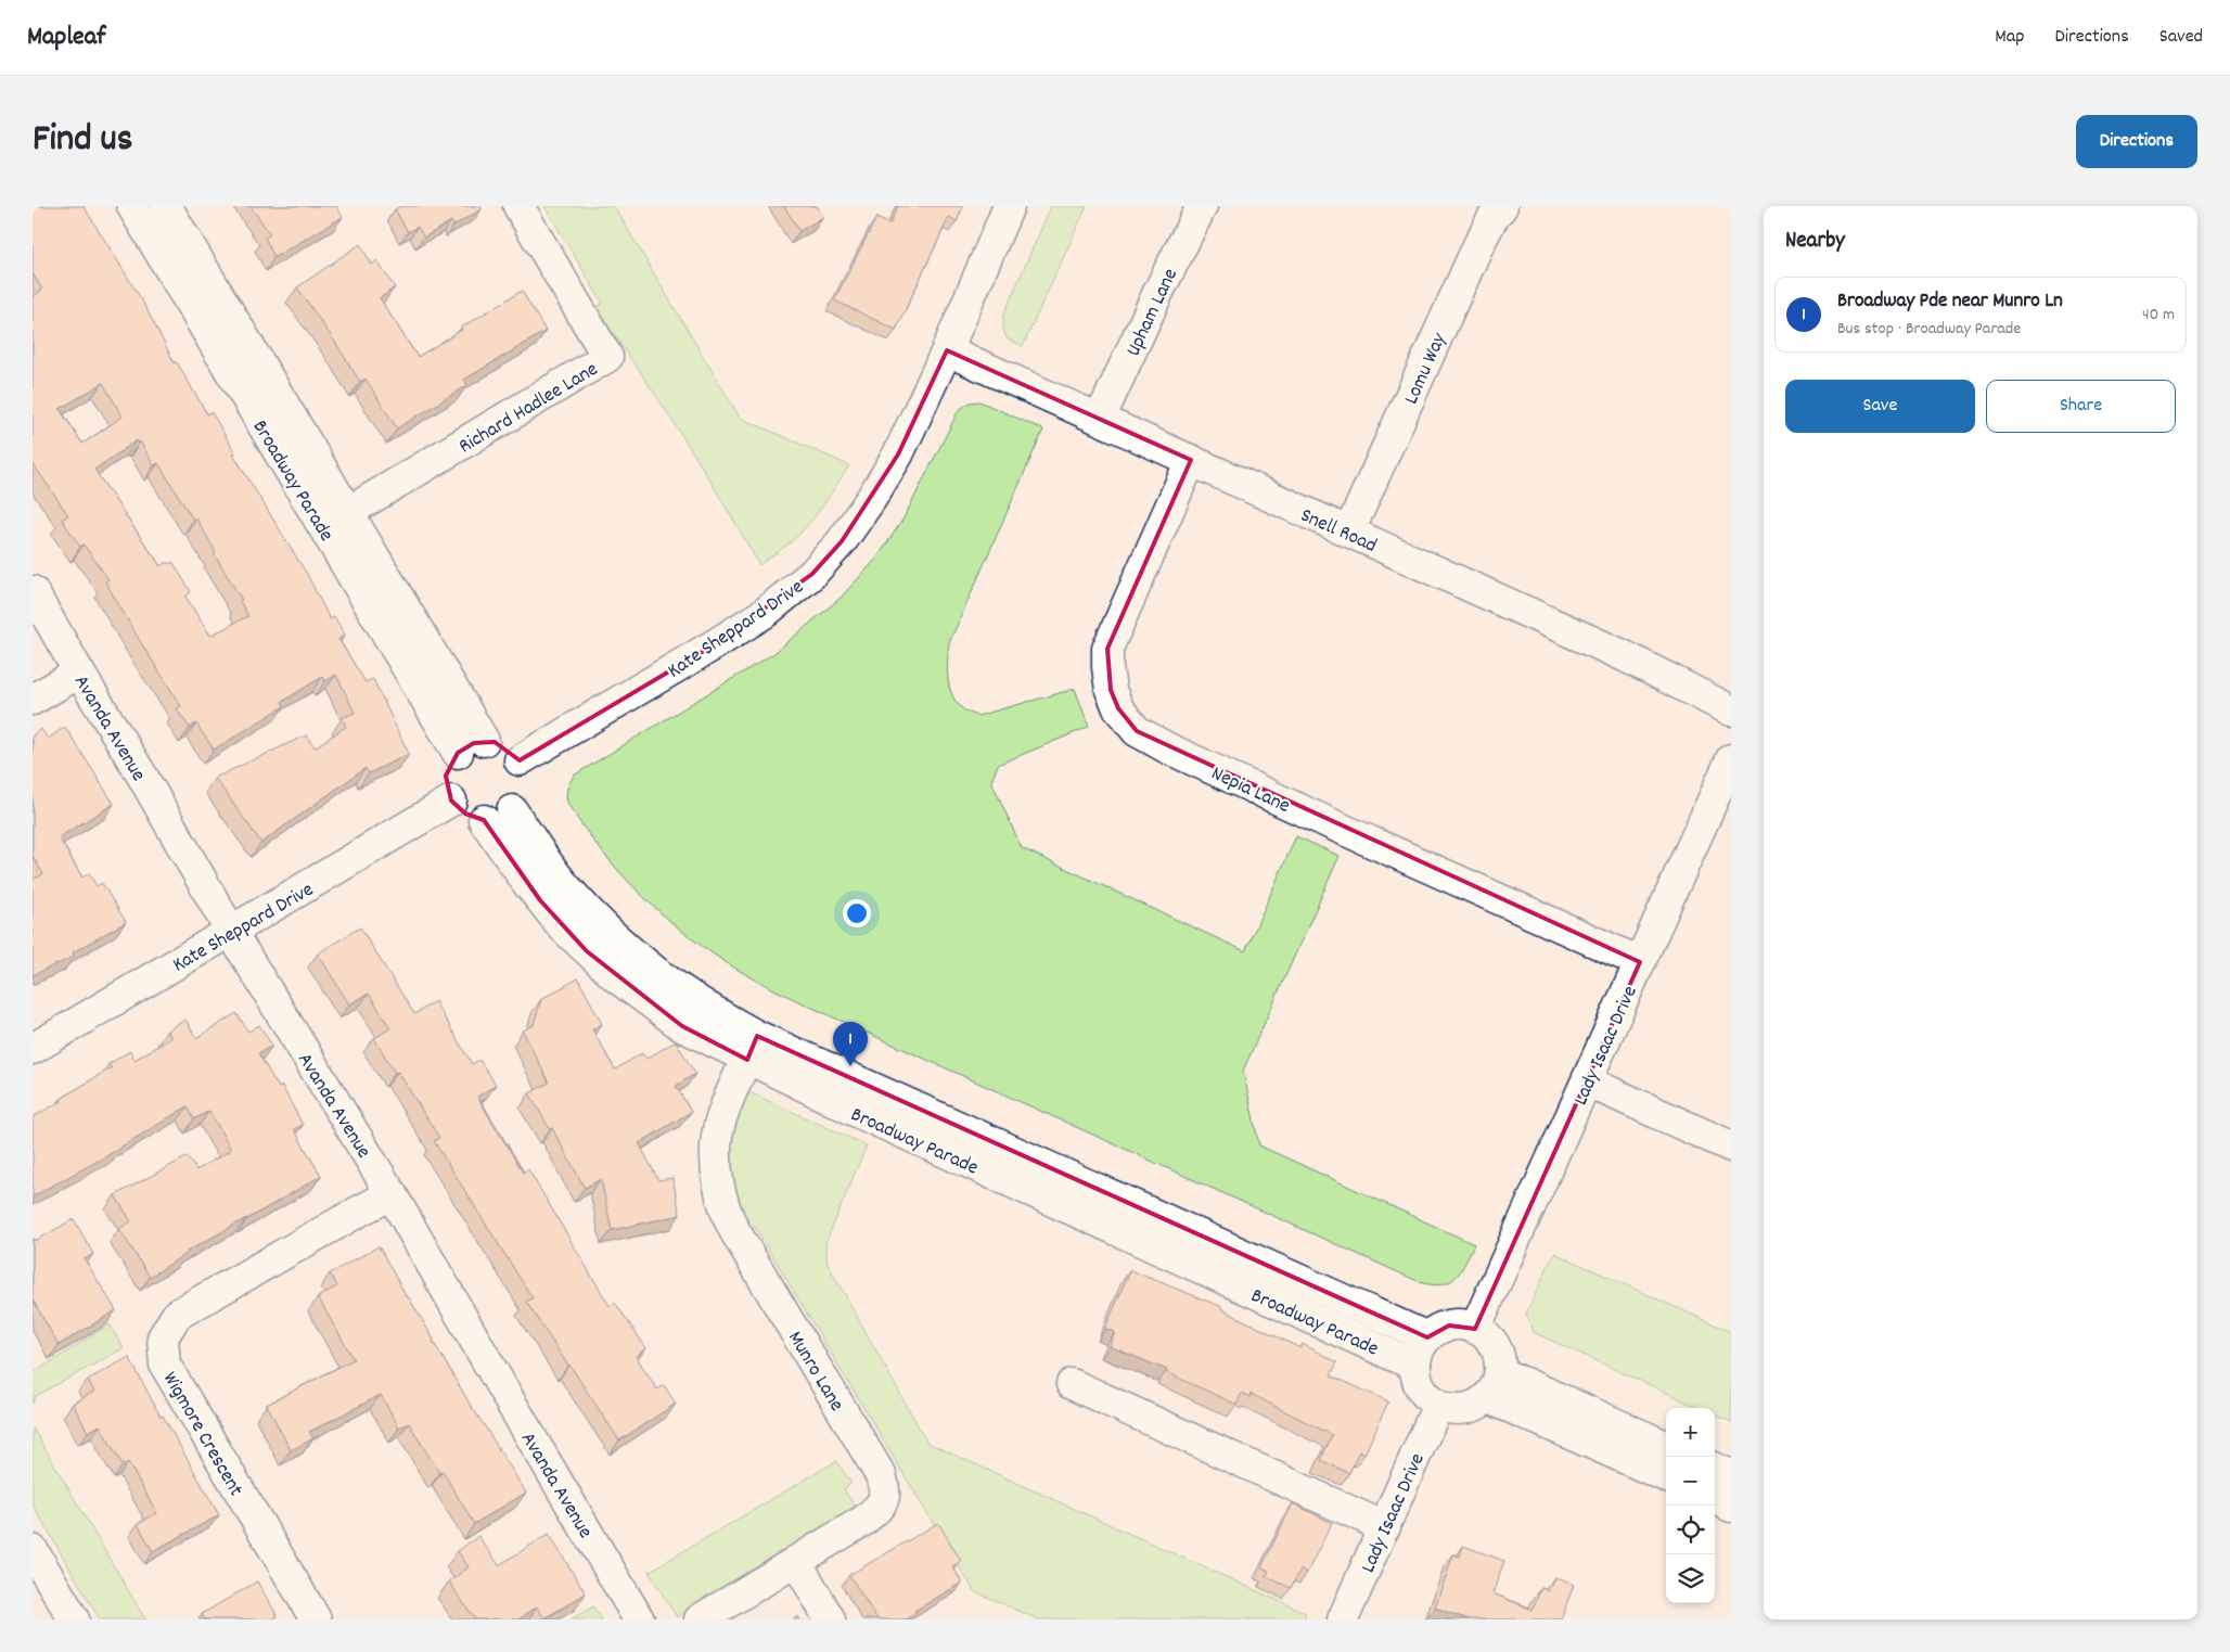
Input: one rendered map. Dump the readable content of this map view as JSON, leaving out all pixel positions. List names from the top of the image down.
{
  "streets": {
    "street": [
      "Upham Lane",
      "Lomu Way",
      "Richard Hadlee Lane",
      "Broadway Parade",
      "Snell Road",
      "Kate Sheppard Drive",
      "Avanda Avenue",
      "Nepia Lane",
      "Lady Isaac Drive",
      "Munro Lane",
      "Wigmore Crescent"
    ]
  },
  "crossings": [
    ["Upham Lane", "Snell Road"],
    ["Lomu Way", "Snell Road"],
    ["Richard Hadlee Lane", "Broadway Parade"],
    ["Broadway Parade", "Kate Sheppard Drive"],
    ["Broadway Parade", "Lady Isaac Drive"],
    ["Broadway Parade", "Munro Lane"],
    ["Snell Road", "Kate Sheppard Drive"],
    ["Snell Road", "Nepia Lane"],
    ["Kate Sheppard Drive", "Avanda Avenue"],
    ["Avanda Avenue", "Wigmore Crescent"],
    ["Nepia Lane", "Lady Isaac Drive"]
  ],
  "page": {
    "header": "Mapleaf",
    "nav": ["Map", "Directions", "Saved"],
    "title": "Find us",
    "buttons": [
      "Directions",
      ["Save", "Share"]
    ],
    "heading": "Nearby",
    "list": [
      {
        "mark": "1",
        "name": "Broadway Pde near Munro Ln",
        "note": "Bus stop · Broadway Parade",
        "value": "40 m"
      }
    ],
    "pins": "1",
    "map_buttons": ["+", "−"]
  }
}
